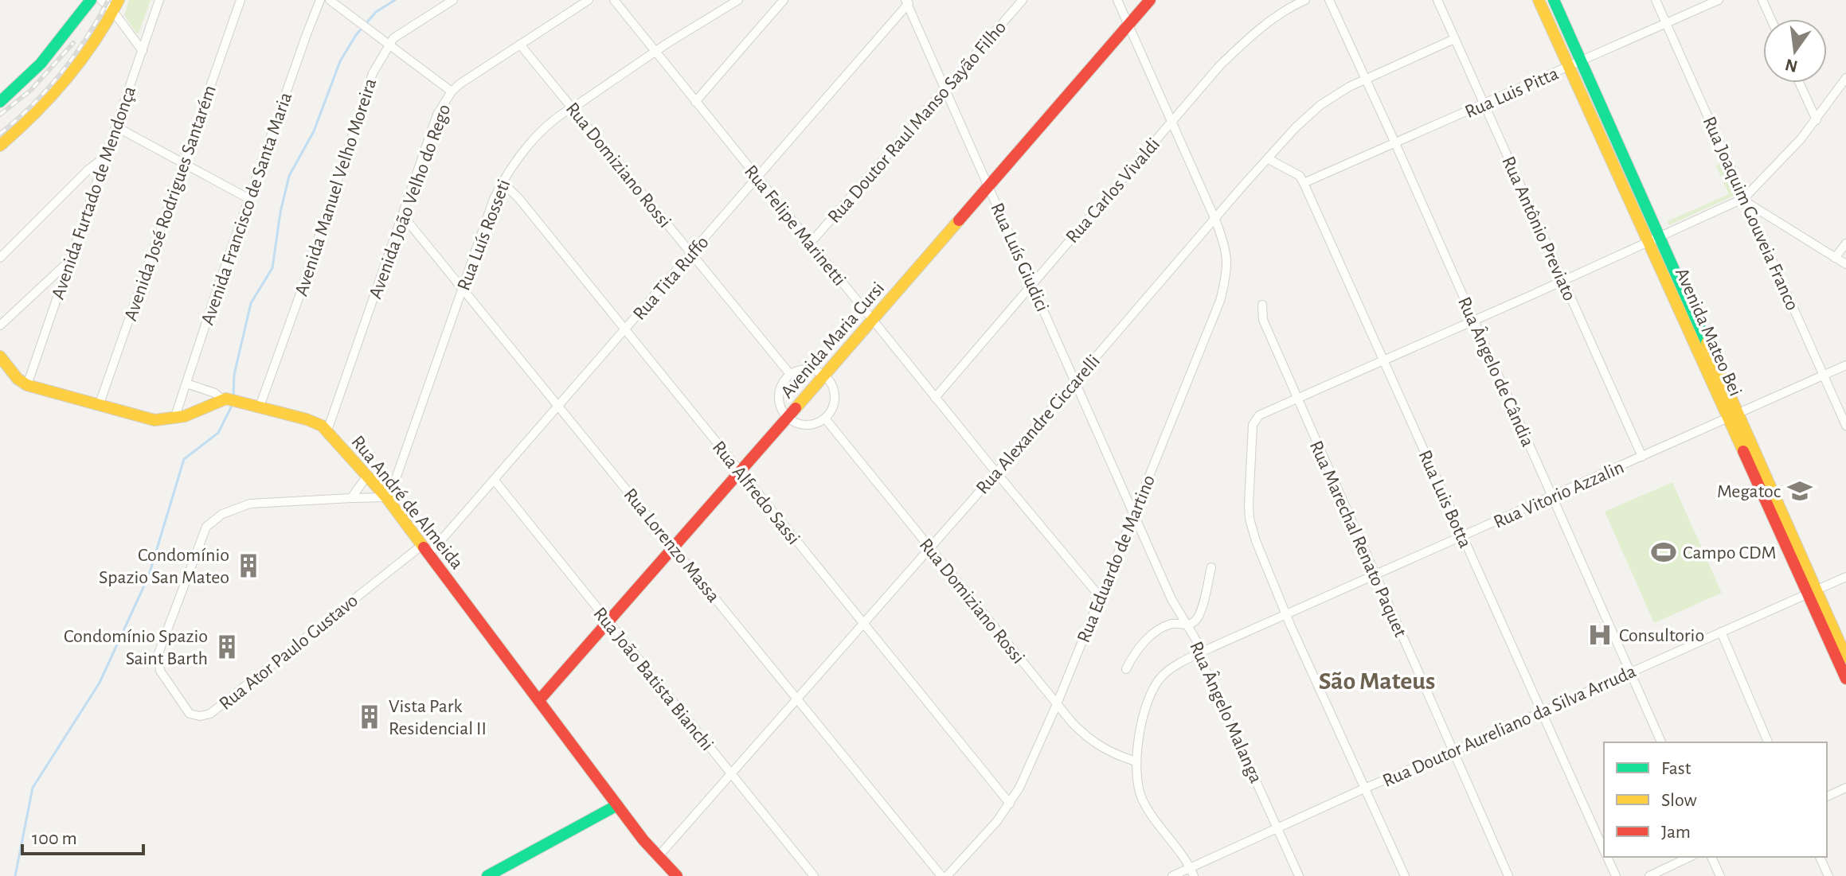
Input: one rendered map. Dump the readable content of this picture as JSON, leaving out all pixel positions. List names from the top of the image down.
{
  "streets": {
    "main road": ["Avenida Mateo Bei", "Avenida Maria Cursi", "Rua André de Almeida"],
    "street": [
      "Rua Luis Pitta",
      "Rua Doutor Raul Manso Sayão Filho",
      "Rua Domiziano Rossi",
      "Avenida Manuel Velho Moreira",
      "Rua Carlos Vivaldi",
      "Avenida Furtado de Mendonça",
      "Avenida João Velho do Rego",
      "Avenida José Rodrigues Santarém",
      "Avenida Francisco de Santa Maria",
      "Rua Joaquim Gouveia Franco",
      "Rua Felipe Marinetti",
      "Rua Antônio Previato",
      "Rua Luís Rosseti",
      "Rua Luís Giudici",
      "Rua Tita Ruffo",
      "Rua Ângelo de Cândia",
      "Rua Alexandre Ciccarelli",
      "Rua Alfredo Sassi",
      "Rua Vitorio Azzalin",
      "Rua Luis Botta",
      "Rua Marechal Renato Paquet",
      "Rua Lorenzo Massa",
      "Rua Eduardo de Martino",
      "Rua Ator Paulo Gustavo",
      "Rua João Batista Bianchi",
      "Rua Ângelo Malanga",
      "Rua Doutor Aureliano da Silva Arruda"
    ]
  },
  "crossings": [
    ["Rua Luis Pitta", "Rua Joaquim Gouveia Franco"],
    ["Rua Luis Pitta", "Rua Antônio Previato"],
    ["Rua Luis Pitta", "Avenida Mateo Bei"],
    ["Rua Luis Pitta", "Rua Ângelo de Cândia"],
    ["Rua Luis Pitta", "Rua Luis Botta"],
    ["Rua Doutor Raul Manso Sayão Filho", "Rua Felipe Marinetti"],
    ["Rua Doutor Raul Manso Sayão Filho", "Rua Luís Giudici"],
    ["Rua Domiziano Rossi", "Avenida João Velho do Rego"],
    ["Rua Domiziano Rossi", "Rua Luís Rosseti"],
    ["Rua Domiziano Rossi", "Rua Tita Ruffo"],
    ["Rua Domiziano Rossi", "Rua Alexandre Ciccarelli"],
    ["Rua Domiziano Rossi", "Rua Vitorio Azzalin"],
    ["Rua Domiziano Rossi", "Rua Eduardo de Martino"],
    ["Avenida Manuel Velho Moreira", "Rua André de Almeida"],
    ["Rua Carlos Vivaldi", "Rua Felipe Marinetti"],
    ["Rua Carlos Vivaldi", "Rua Luís Giudici"],
    ["Rua Carlos Vivaldi", "Rua Eduardo de Martino"],
    ["Avenida João Velho do Rego", "Rua André de Almeida"],
    ["Avenida João Velho do Rego", "Rua Lorenzo Massa"],
    ["Rua Joaquim Gouveia Franco", "Rua Vitorio Azzalin"],
    ["Rua Felipe Marinetti", "Rua Luís Rosseti"],
    ["Rua Felipe Marinetti", "Rua Tita Ruffo"],
    ["Rua Felipe Marinetti", "Avenida Maria Cursi"],
    ["Rua Felipe Marinetti", "Rua Alexandre Ciccarelli"],
    ["Rua Felipe Marinetti", "Rua Eduardo de Martino"],
    ["Rua Antônio Previato", "Rua Alexandre Ciccarelli"],
    ["Rua Antônio Previato", "Rua Vitorio Azzalin"],
    ["Rua Luís Rosseti", "Rua Alfredo Sassi"],
    ["Rua Luís Rosseti", "Rua André de Almeida"],
    ["Rua Luís Rosseti", "Rua Lorenzo Massa"],
    ["Rua Luís Rosseti", "Rua Ator Paulo Gustavo"],
    ["Rua Luís Giudici", "Rua Tita Ruffo"],
    ["Rua Luís Giudici", "Avenida Maria Cursi"],
    ["Rua Luís Giudici", "Rua Alexandre Ciccarelli"],
    ["Rua Luís Giudici", "Rua Eduardo de Martino"],
    ["Rua Luís Giudici", "Rua Ângelo Malanga"],
    ["Rua Tita Ruffo", "Rua Alfredo Sassi"],
    ["Rua Tita Ruffo", "Rua André de Almeida"],
    ["Rua Tita Ruffo", "Rua Lorenzo Massa"],
    ["Rua Tita Ruffo", "Rua Ator Paulo Gustavo"],
    ["Rua Tita Ruffo", "Rua João Batista Bianchi"],
    ["Avenida Mateo Bei", "Rua Vitorio Azzalin"],
    ["Avenida Mateo Bei", "Rua Doutor Aureliano da Silva Arruda"],
    ["Avenida Maria Cursi", "Rua Alfredo Sassi"],
    ["Avenida Maria Cursi", "Rua André de Almeida"],
    ["Avenida Maria Cursi", "Rua Lorenzo Massa"],
    ["Avenida Maria Cursi", "Rua Eduardo de Martino"],
    ["Avenida Maria Cursi", "Rua João Batista Bianchi"],
    ["Rua Ângelo de Cândia", "Rua Alexandre Ciccarelli"],
    ["Rua Ângelo de Cândia", "Rua Vitorio Azzalin"],
    ["Rua Ângelo de Cândia", "Rua Doutor Aureliano da Silva Arruda"],
    ["Rua Alexandre Ciccarelli", "Rua Alfredo Sassi"],
    ["Rua Alexandre Ciccarelli", "Rua Luis Botta"],
    ["Rua Alexandre Ciccarelli", "Rua André de Almeida"],
    ["Rua Alexandre Ciccarelli", "Rua Lorenzo Massa"],
    ["Rua Alexandre Ciccarelli", "Rua Eduardo de Martino"],
    ["Rua Alexandre Ciccarelli", "Rua João Batista Bianchi"],
    ["Rua Alfredo Sassi", "Rua Eduardo de Martino"],
    ["Rua Vitorio Azzalin", "Rua Luis Botta"],
    ["Rua Vitorio Azzalin", "Rua Marechal Renato Paquet"],
    ["Rua Vitorio Azzalin", "Rua Ângelo Malanga"],
    ["Rua Vitorio Azzalin", "Rua Doutor Aureliano da Silva Arruda"],
    ["Rua Luis Botta", "Rua Doutor Aureliano da Silva Arruda"],
    ["Rua André de Almeida", "Rua Ator Paulo Gustavo"],
    ["Rua Marechal Renato Paquet", "Rua Doutor Aureliano da Silva Arruda"],
    ["Rua Eduardo de Martino", "Rua Ângelo Malanga"],
    ["Rua Ângelo Malanga", "Rua Doutor Aureliano da Silva Arruda"]
  ],
  "districts": ["São Mateus"],
  "places": {
    "school or university": ["Megatoc"],
    "sports": ["Campo CDM"],
    "building": ["Condomínio Spazio San Mateo", "Condomínio Spazio Saint Barth", "Vista Park Residencial II"],
    "hospital": ["Consultorio"]
  },
  "legend": ["Fast", "Slow", "Jam"],
  "scale_bar": "100 m",
  "north": "bottom"
}
